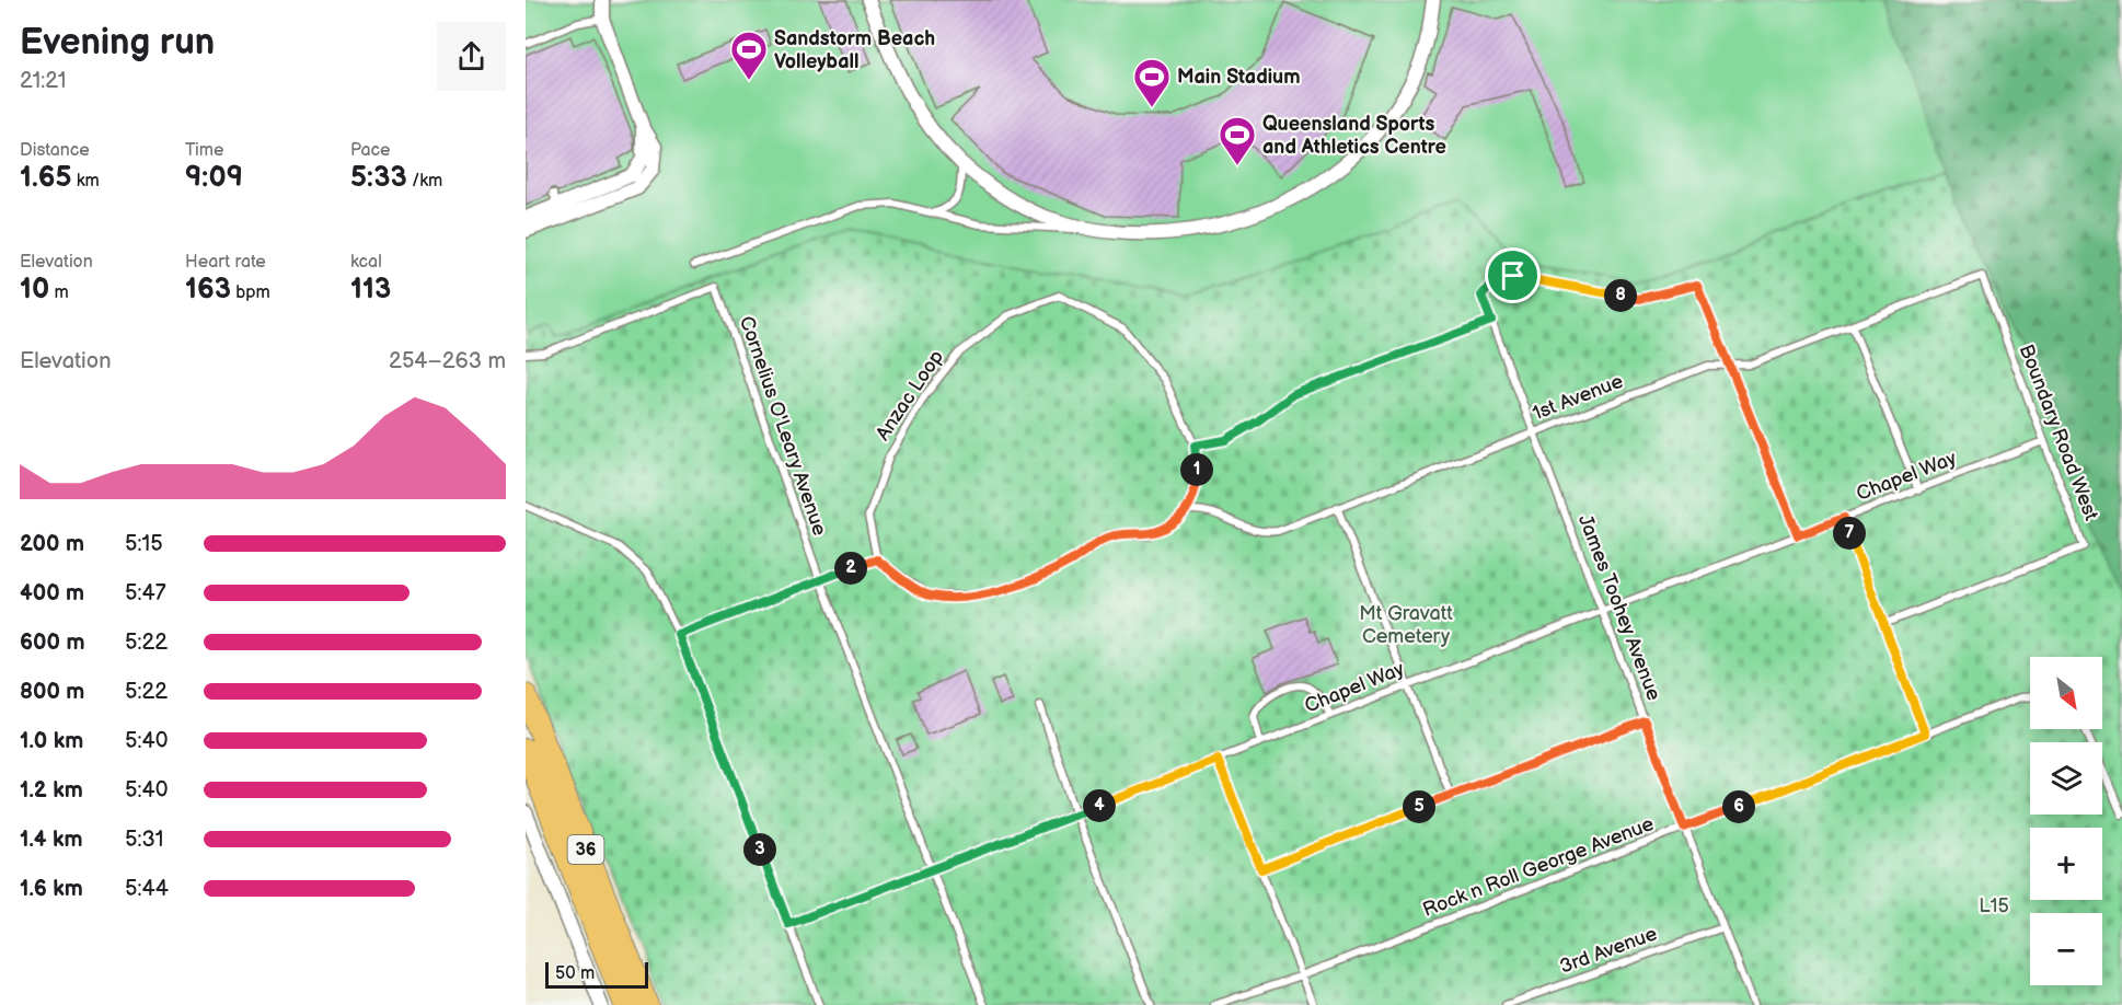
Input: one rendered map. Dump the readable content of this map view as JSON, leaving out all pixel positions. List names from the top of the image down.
{
  "streets": {
    "main road": ["36"],
    "lane": [
      "Anzac Loop",
      "1st Avenue",
      "Cornelius O'Leary Avenue",
      "Boundary Road West",
      "Chapel Way",
      "James Toohey Avenue",
      "Rock n Roll George Avenue",
      "3rd Avenue"
    ]
  },
  "crossings": [
    ["Anzac Loop", "1st Avenue"],
    ["1st Avenue", "Boundary Road West"],
    ["1st Avenue", "James Toohey Avenue"],
    ["Cornelius O'Leary Avenue", "Chapel Way"],
    ["Boundary Road West", "Chapel Way"],
    ["Chapel Way", "James Toohey Avenue"],
    ["James Toohey Avenue", "Rock n Roll George Avenue"],
    ["James Toohey Avenue", "3rd Avenue"]
  ],
  "parks": ["Mt Gravatt Cemetery", "L15"],
  "places": {
    "sports": ["Sandstorm Beach Volleyball", "Main Stadium", "Queensland Sports and Athletics Centre"]
  },
  "scale_bar": "50 m",
  "north": "bottom right",
  "page": {
    "heading": ["Evening run", "21:21"],
    "stats": [
      ["Distance", "1.65 km"],
      ["Time", "9:09"],
      ["Pace", "5:33 /km"],
      ["Elevation", "10 m"],
      ["Heart rate", "163 bpm"],
      ["kcal", "113"]
    ],
    "pins": [
      "8",
      "1",
      "7",
      "2",
      "4",
      "5",
      "6",
      "3"
    ],
    "chart": ["Elevation", "254–263 m"],
    "list": [
      {
        "name": "200 m",
        "note": "5:15"
      },
      {
        "name": "400 m",
        "note": "5:47"
      },
      {
        "name": "600 m",
        "note": "5:22"
      },
      {
        "name": "800 m",
        "note": "5:22"
      },
      {
        "name": "1.0 km",
        "note": "5:40"
      },
      {
        "name": "1.2 km",
        "note": "5:40"
      },
      {
        "name": "1.4 km",
        "note": "5:31"
      },
      {
        "name": "1.6 km",
        "note": "5:44"
      }
    ],
    "map_buttons": ["+", "−"],
    "scale": "50 m"
  }
}
